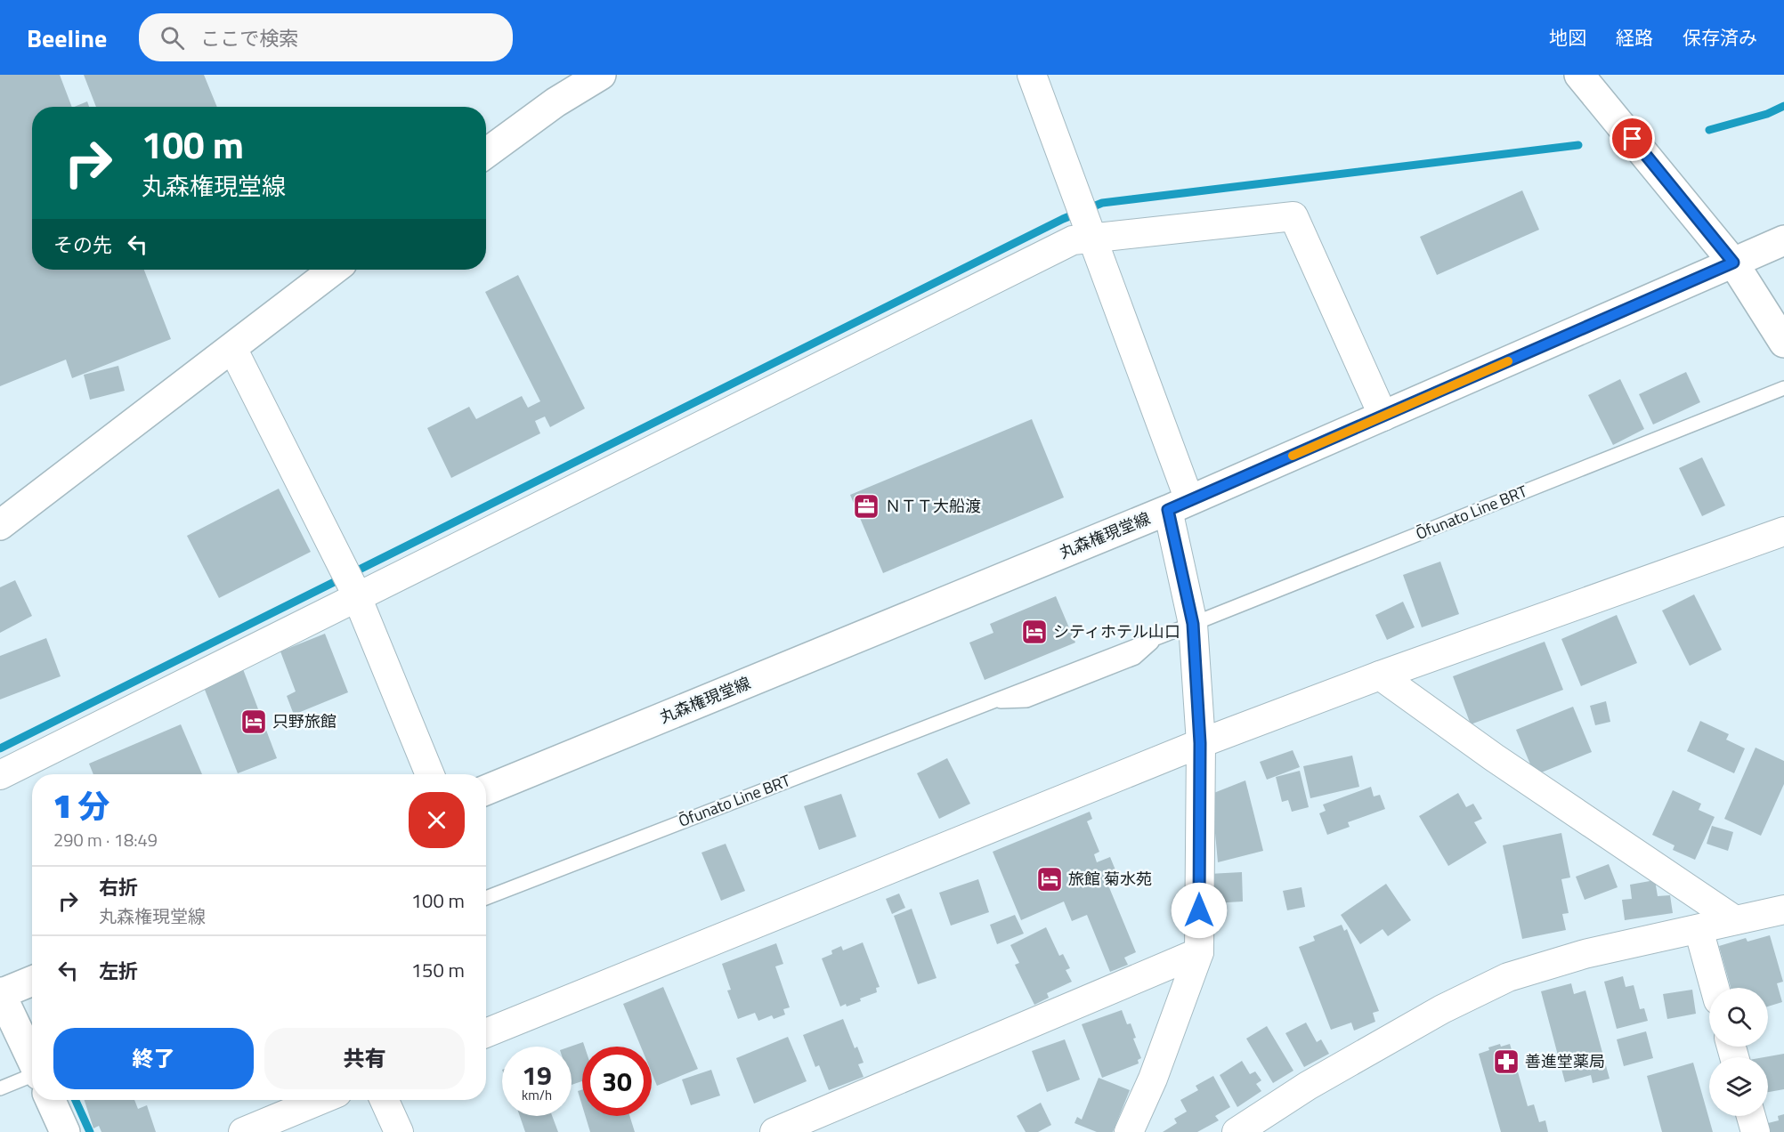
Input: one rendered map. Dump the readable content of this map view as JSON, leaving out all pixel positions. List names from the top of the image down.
{
  "streets": {
    "main road": ["丸森権現堂線"],
    "lane": ["Ōfunato Line BRT"]
  },
  "places": {
    "office": ["ＮＴＴ大船渡"],
    "hotel": ["シティホテル山口", "只野旅館", "旅館 菊水苑"],
    "pharmacy": ["善進堂薬局"]
  },
  "page": {
    "header": "Beeline",
    "search": "ここで検索",
    "nav": ["地図", "経路", "保存済み"],
    "turn": ["100 m", "丸森権現堂線"],
    "then": "その先",
    "heading": ["1 分", "290 m · 18:49"],
    "list": [
      {
        "name": "右折",
        "note": "丸森権現堂線",
        "value": "100 m"
      },
      {
        "name": "左折",
        "value": "150 m"
      }
    ],
    "buttons": ["終了", "共有"],
    "speed": "19 km/h",
    "limit": "30"
  }
}
